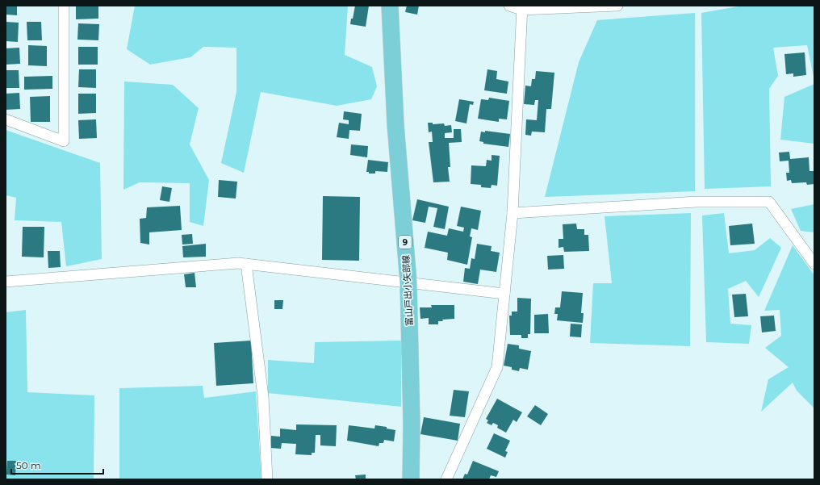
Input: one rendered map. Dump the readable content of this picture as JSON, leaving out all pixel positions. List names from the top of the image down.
{
  "streets": {
    "main road": ["9", "富山戸出小矢部線"]
  },
  "scale_bar": "50 m"
}
